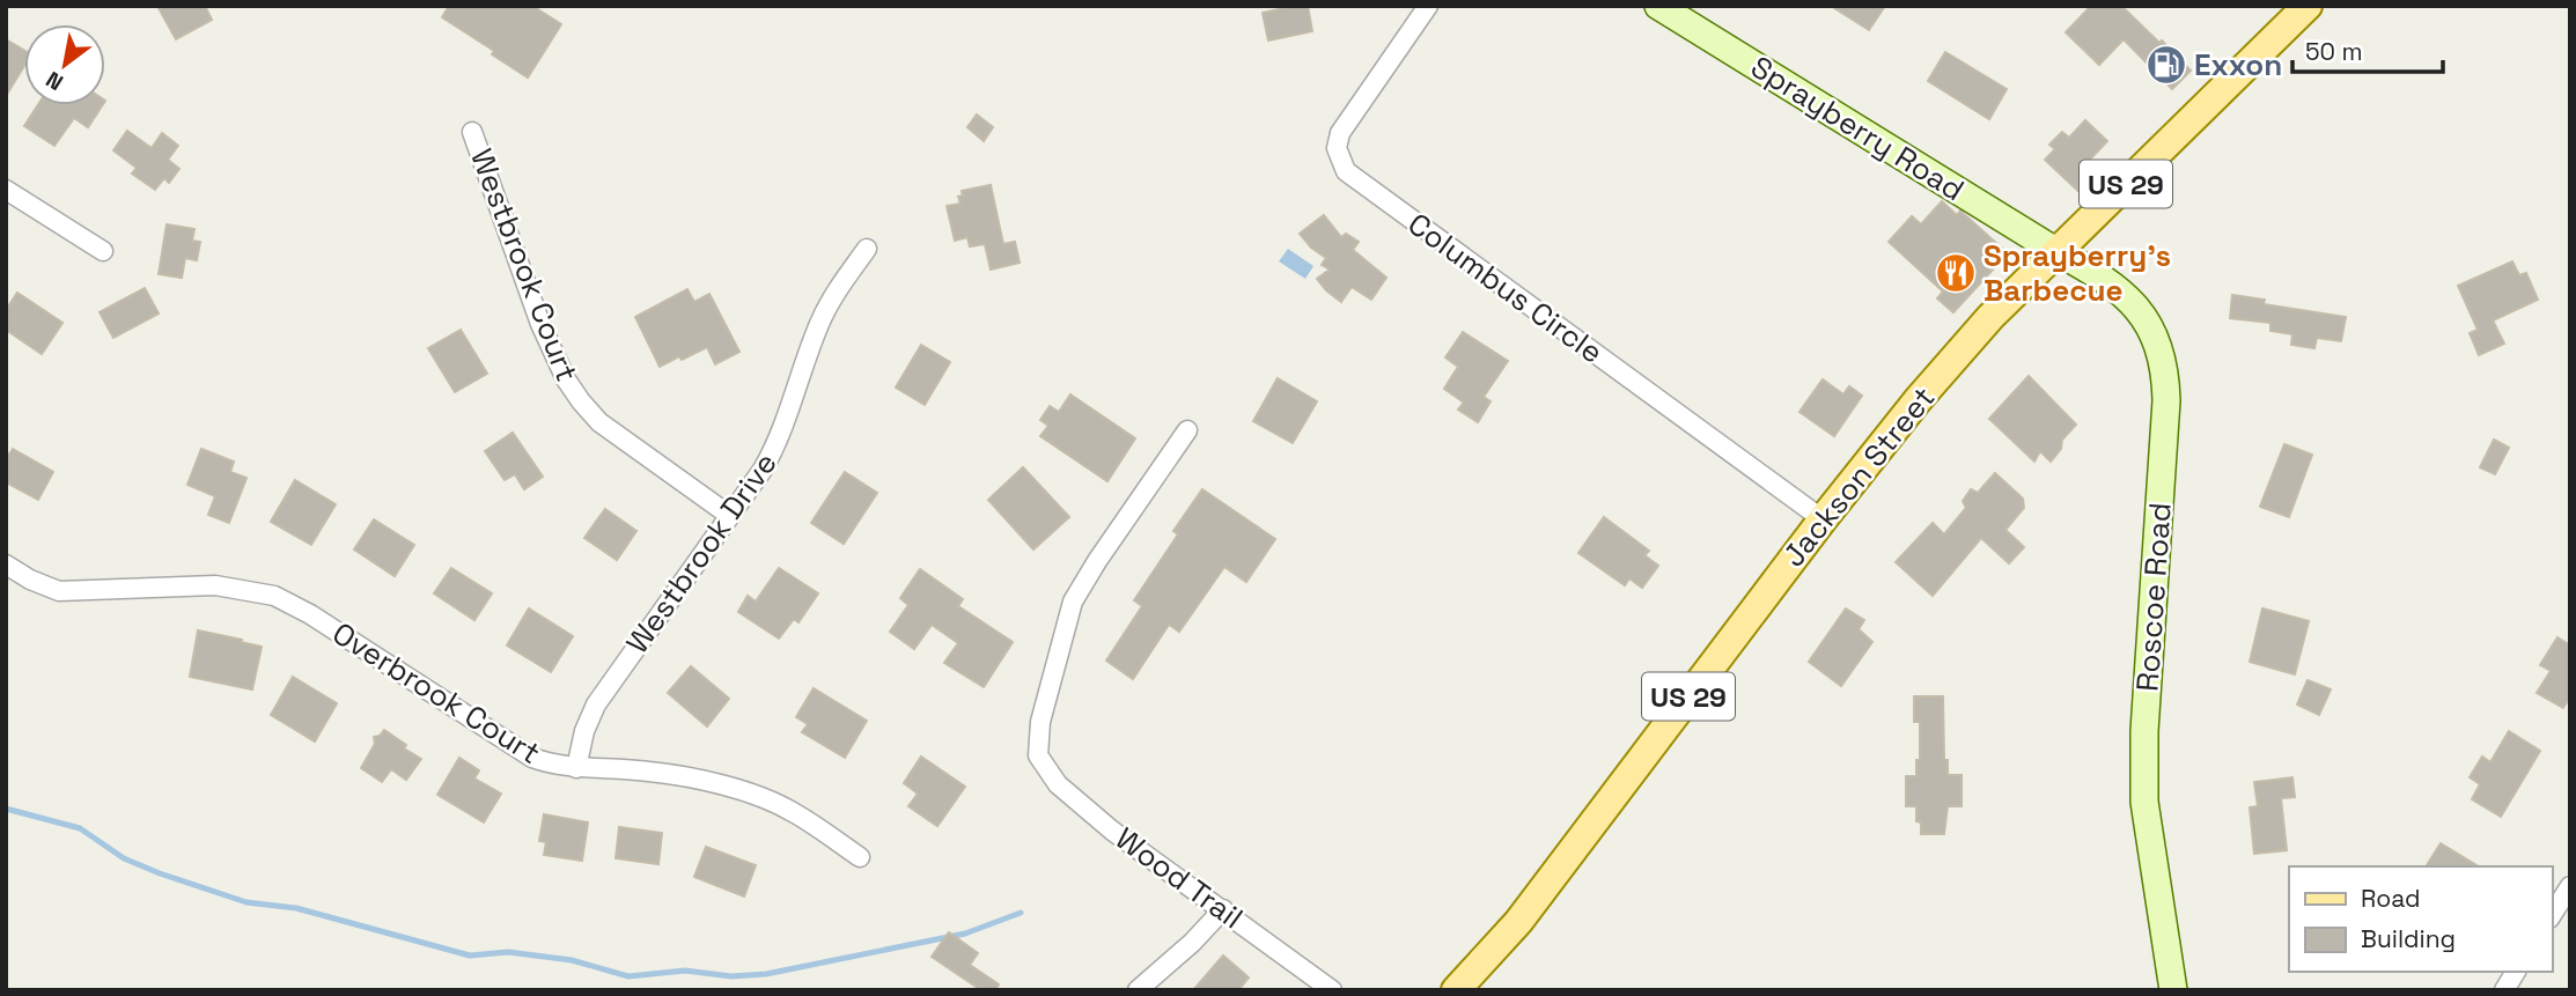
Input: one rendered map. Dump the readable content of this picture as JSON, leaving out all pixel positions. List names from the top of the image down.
{
  "streets": {
    "main road": [
      "Sprayberry Road",
      "US 29",
      "Jackson Street",
      "Roscoe Road"
    ],
    "street": [
      "Westbrook Court",
      "Columbus Circle",
      "Westbrook Drive",
      "Overbrook Court",
      "Wood Trail"
    ]
  },
  "crossings": [
    ["Sprayberry Road", "Jackson Street"],
    ["Sprayberry Road", "Roscoe Road"],
    ["Westbrook Court", "Westbrook Drive"],
    ["Columbus Circle", "Jackson Street"],
    ["Jackson Street", "Roscoe Road"],
    ["Westbrook Drive", "Overbrook Court"]
  ],
  "places": {
    "fuel station": ["Exxon"],
    "restaurant": ["Sprayberry's Barbecue"]
  },
  "legend": ["Road", "Building"],
  "scale_bar": "50 m",
  "north": "bottom left"
}
